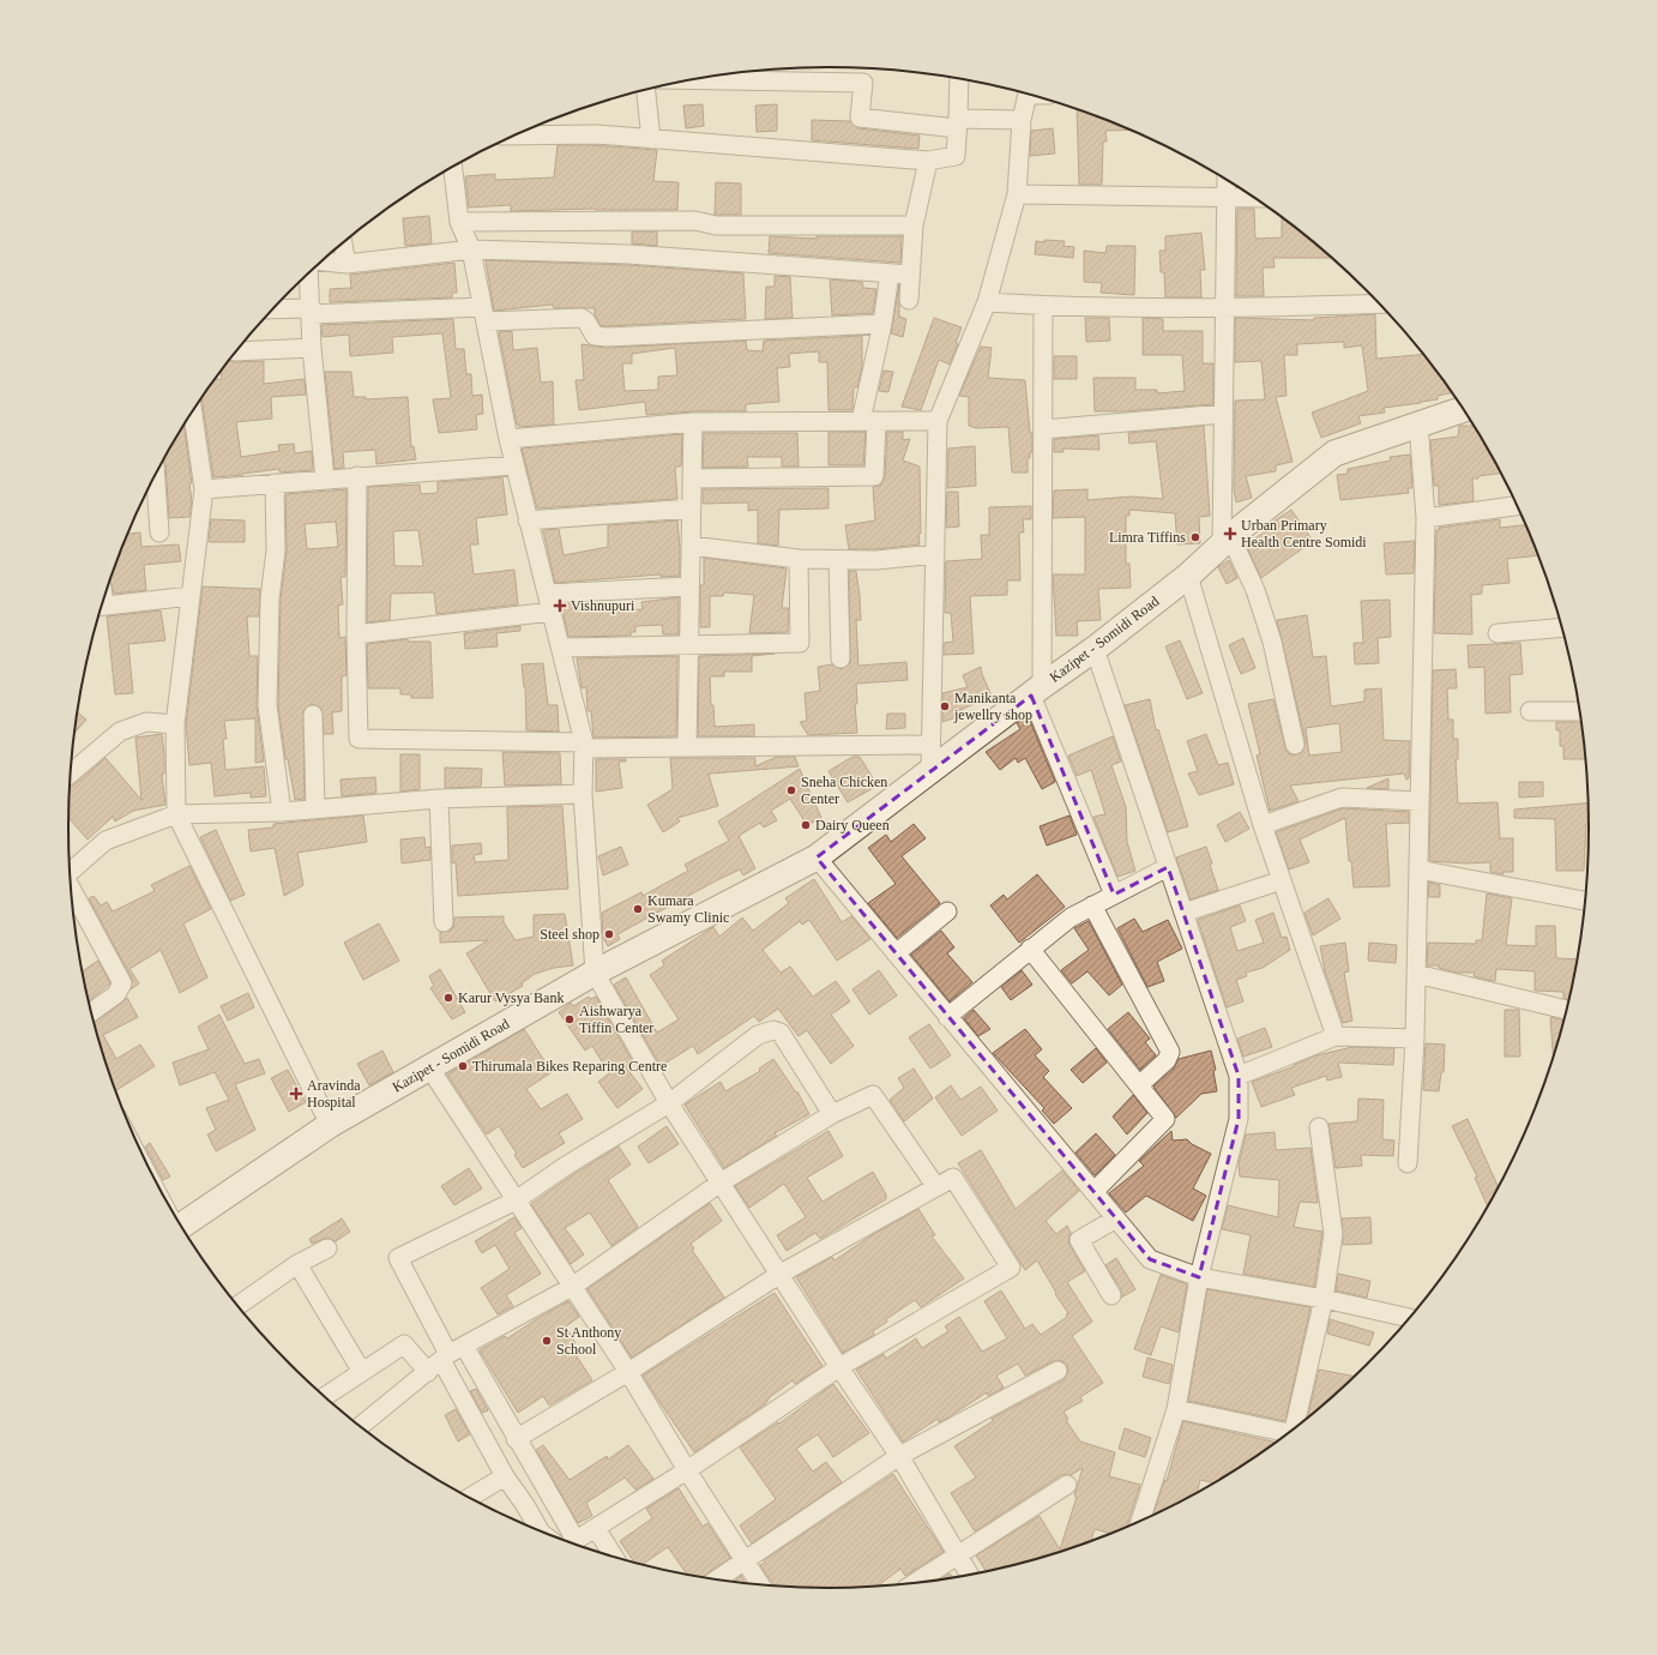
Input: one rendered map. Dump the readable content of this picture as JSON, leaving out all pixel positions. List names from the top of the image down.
{
  "streets": {
    "street": ["Kazipet - Somidi Road"]
  },
  "places": {
    "health": ["Urban Primary Health Centre Somidi", "Vishnupuri", "Aravinda Hospital"],
    "other": [
      "Limra Tiffins",
      "Manikanta jewellry shop",
      "Sneha Chicken Center",
      "Dairy Queen",
      "Kumara Swamy Clinic",
      "Steel shop",
      "Karur Vysya Bank",
      "Aishwarya Tiffin Center",
      "Thirumala Bikes Reparing Centre",
      "St Anthony School"
    ]
  }
}
